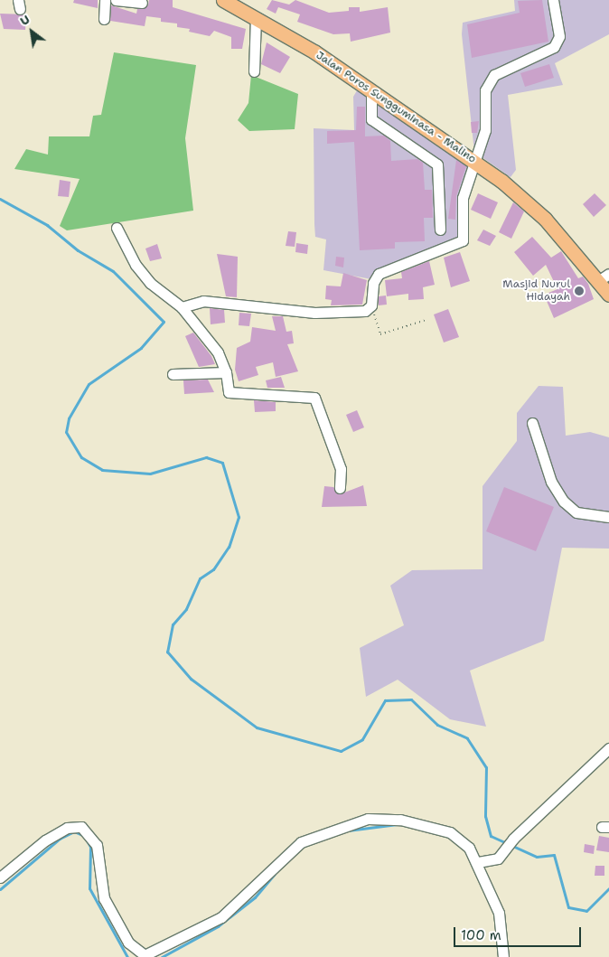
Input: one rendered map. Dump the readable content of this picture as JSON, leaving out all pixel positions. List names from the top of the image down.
{
  "streets": {
    "main road": ["Jalan Poros Sungguminasa - Malino"]
  },
  "places": ["Masjid Nurul Hidayah"],
  "scale_bar": "100 m",
  "north": "top left"
}
